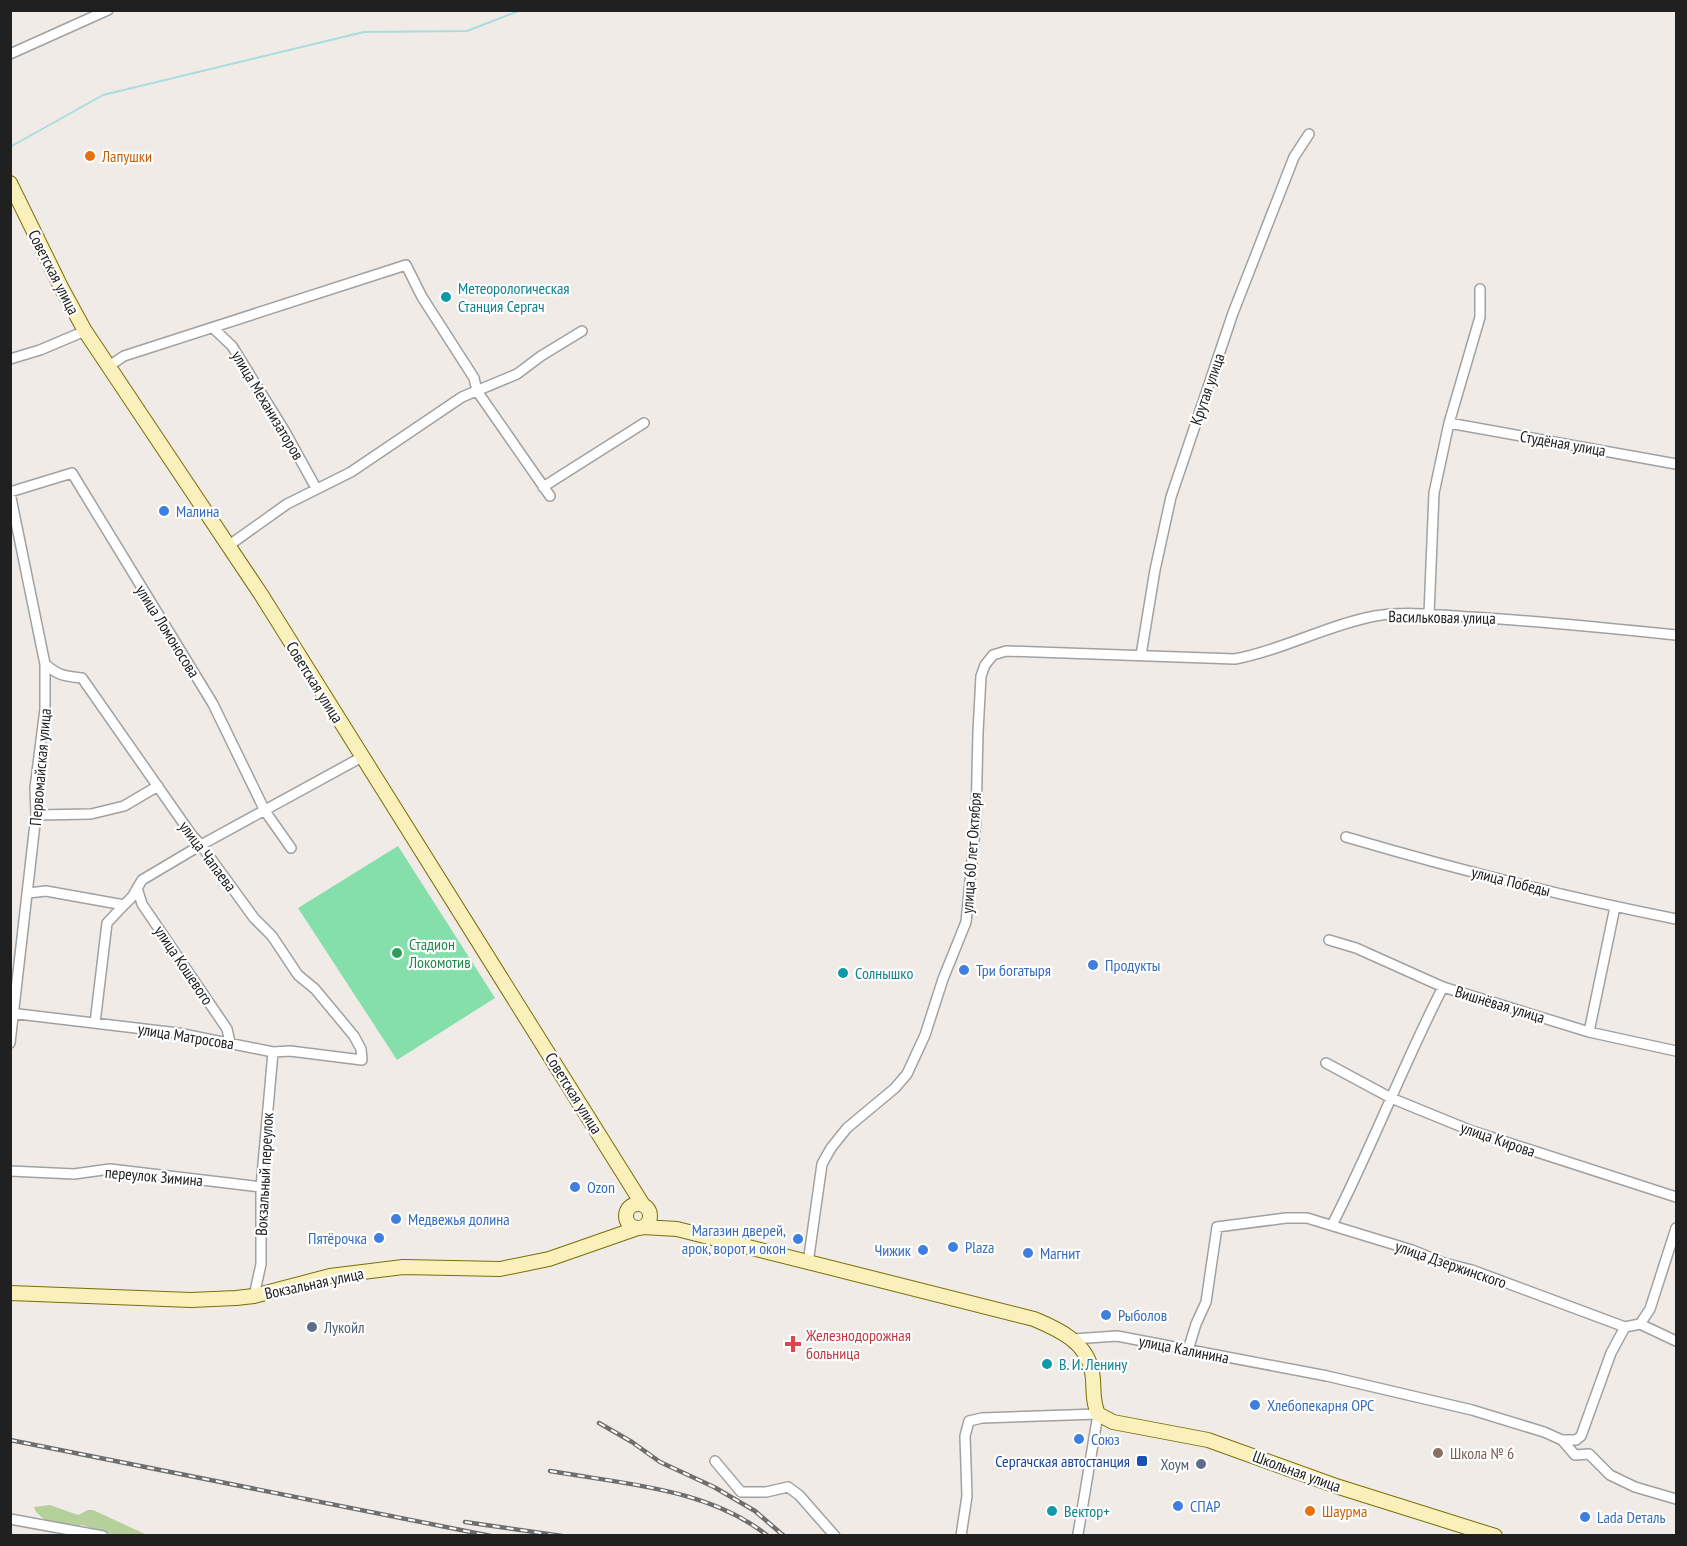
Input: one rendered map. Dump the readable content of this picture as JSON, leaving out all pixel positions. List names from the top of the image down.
{
  "streets": {
    "main road": ["Советская улица", "Вокзальная улица", "Школьная улица"],
    "street": [
      "Крутая улица",
      "улица Механизаторов",
      "Студёная улица",
      "Васильковая улица",
      "улица Ломоносова",
      "Первомайская улица",
      "улица 60 лет Октября",
      "улица Чапаева",
      "улица Победы",
      "улица Кошевого",
      "Вишнёвая улица",
      "улица Матросова",
      "улица Кирова",
      "Вокзальный переулок",
      "переулок Зимина",
      "улица Дзержинского",
      "улица Калинина"
    ]
  },
  "crossings": [
    ["Крутая улица", "Васильковая улица"],
    ["Крутая улица", "улица 60 лет Октября"],
    ["Васильковая улица", "улица 60 лет Октября"],
    ["улица Ломоносова", "Первомайская улица"],
    ["Первомайская улица", "улица Чапаева"],
    ["Первомайская улица", "улица Матросова"],
    ["улица Чапаева", "улица Матросова"],
    ["улица Кошевого", "улица Матросова"],
    ["улица Матросова", "Вокзальный переулок"],
    ["Вокзальный переулок", "переулок Зимина"],
    ["Вокзальный переулок", "Вокзальная улица"],
    ["улица Дзержинского", "улица Калинина"]
  ],
  "places": {
    "other": [
      "Лапушки",
      "Метеорологическая Станция Сергач",
      "Малина",
      "Стадион Локомотив",
      "Продукты",
      "Три богатыря",
      "Солнышко",
      "Ozon",
      "Медвежья долина",
      "Пятёрочка",
      "Магазин дверей, арок, ворот и окон",
      "Plaza",
      "Чижик",
      "Магнит",
      "Рыболов",
      "Лукойл",
      "В. И. Ленину",
      "Хлебопекарня ОРС",
      "Союз",
      "Школа № 6",
      "Хоум",
      "СПАР",
      "Вектор+",
      "Шаурма",
      "Lada Dеталь"
    ],
    "health": ["Железнодорожная больница"],
    "transit": ["Сергачская автостанция"]
  }
}
